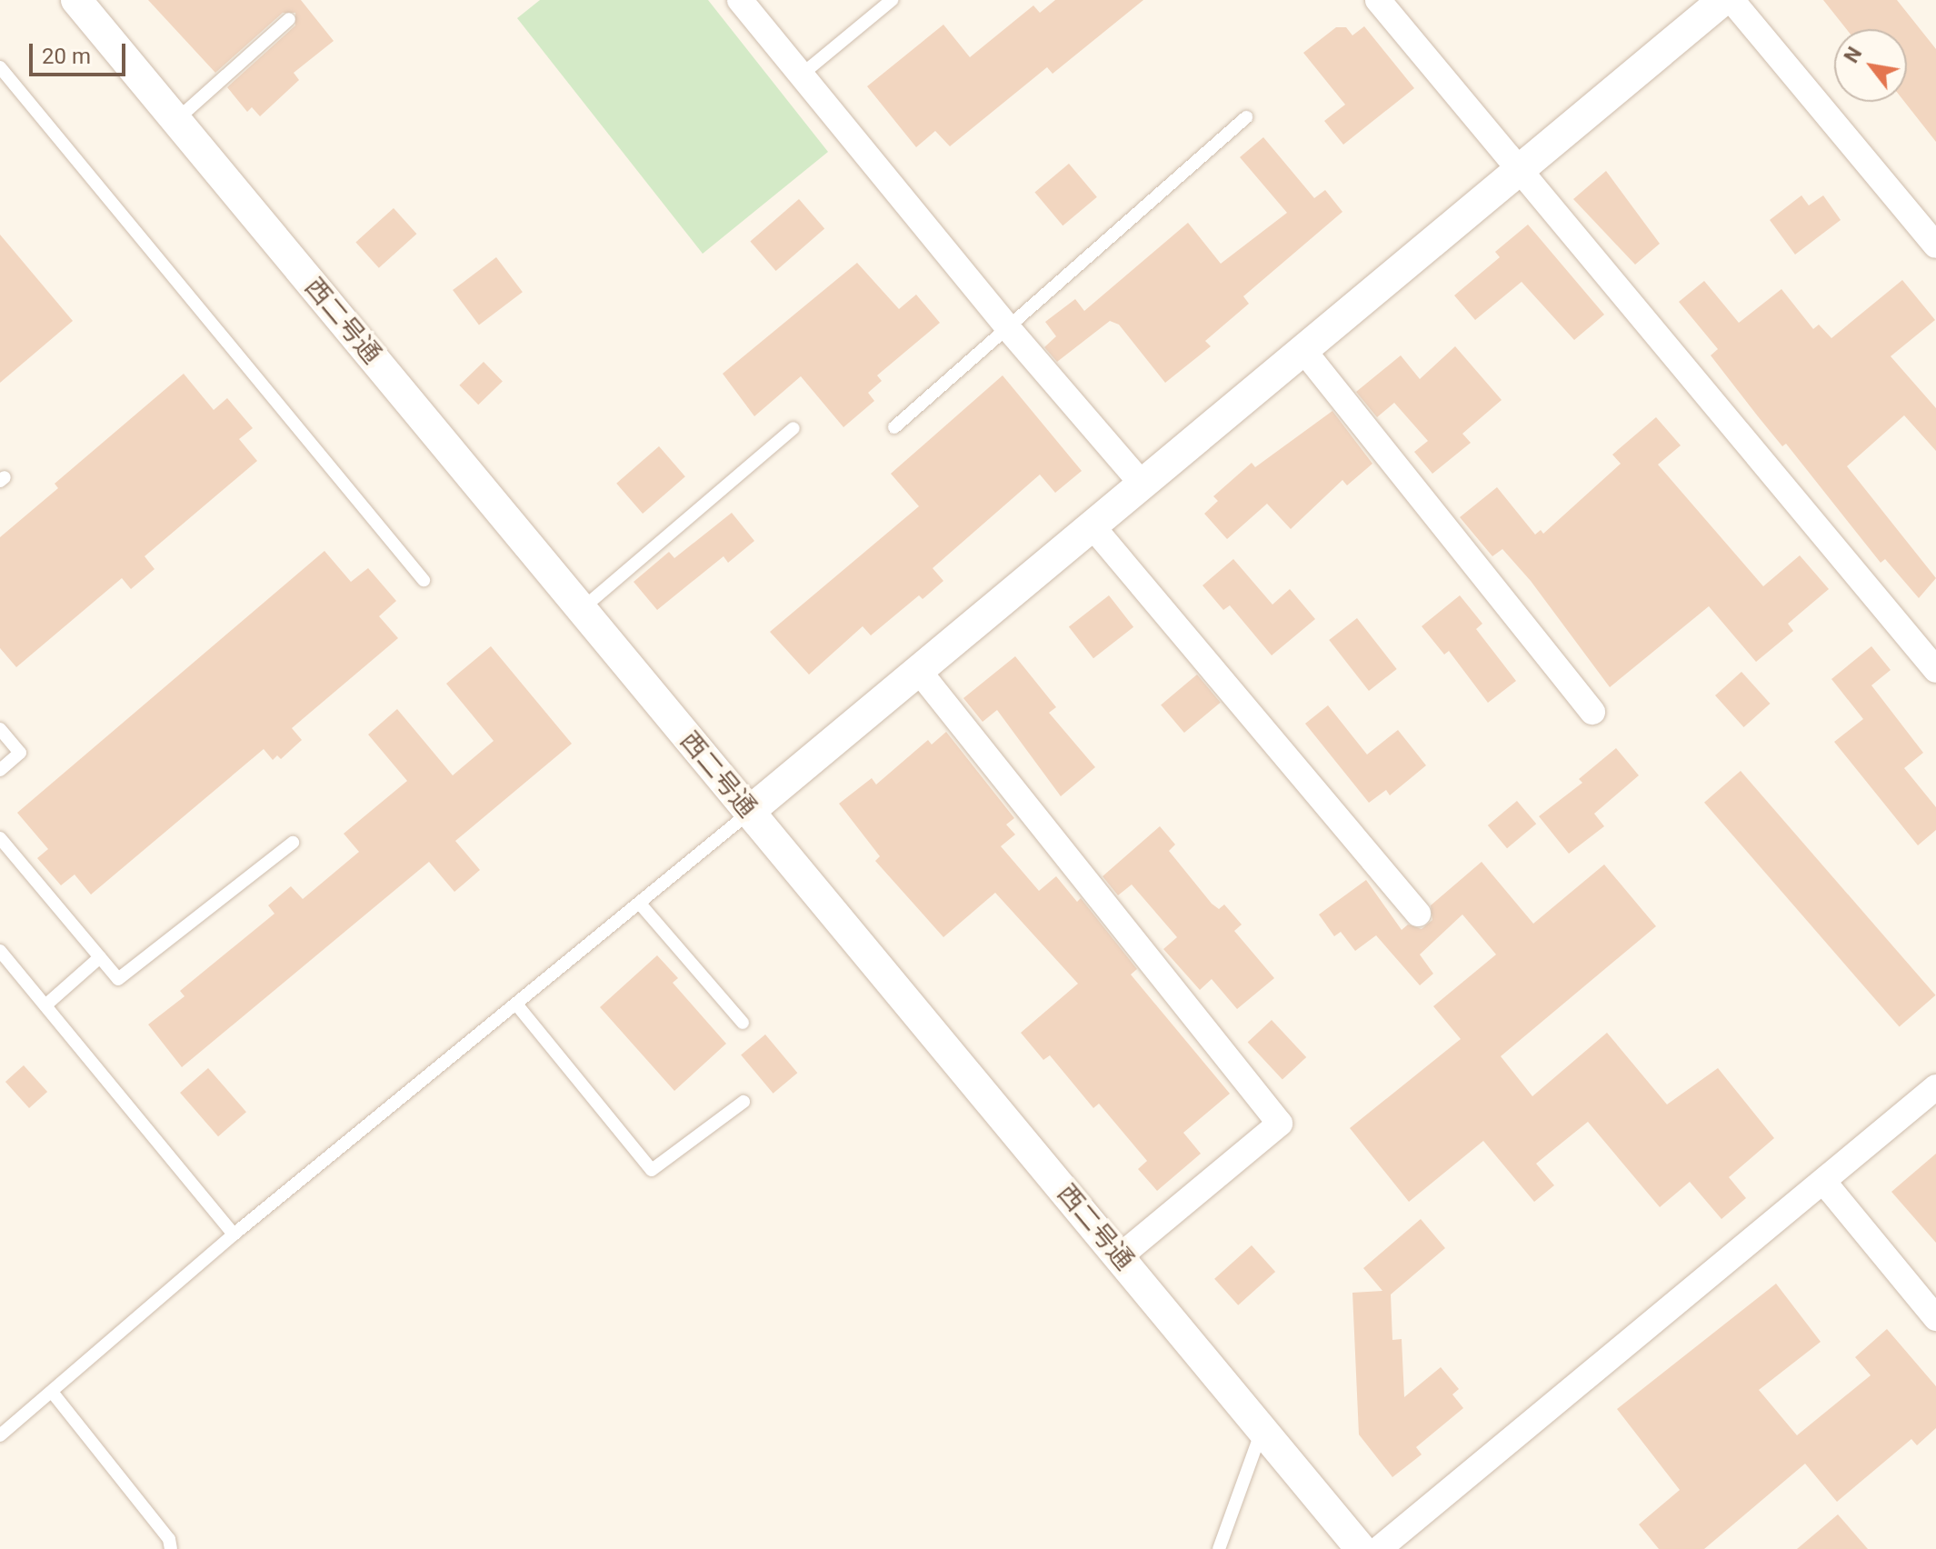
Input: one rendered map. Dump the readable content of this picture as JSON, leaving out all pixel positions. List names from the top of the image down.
{
  "streets": {
    "street": ["西二号通"]
  },
  "scale_bar": "20 m",
  "north": "top left"
}
